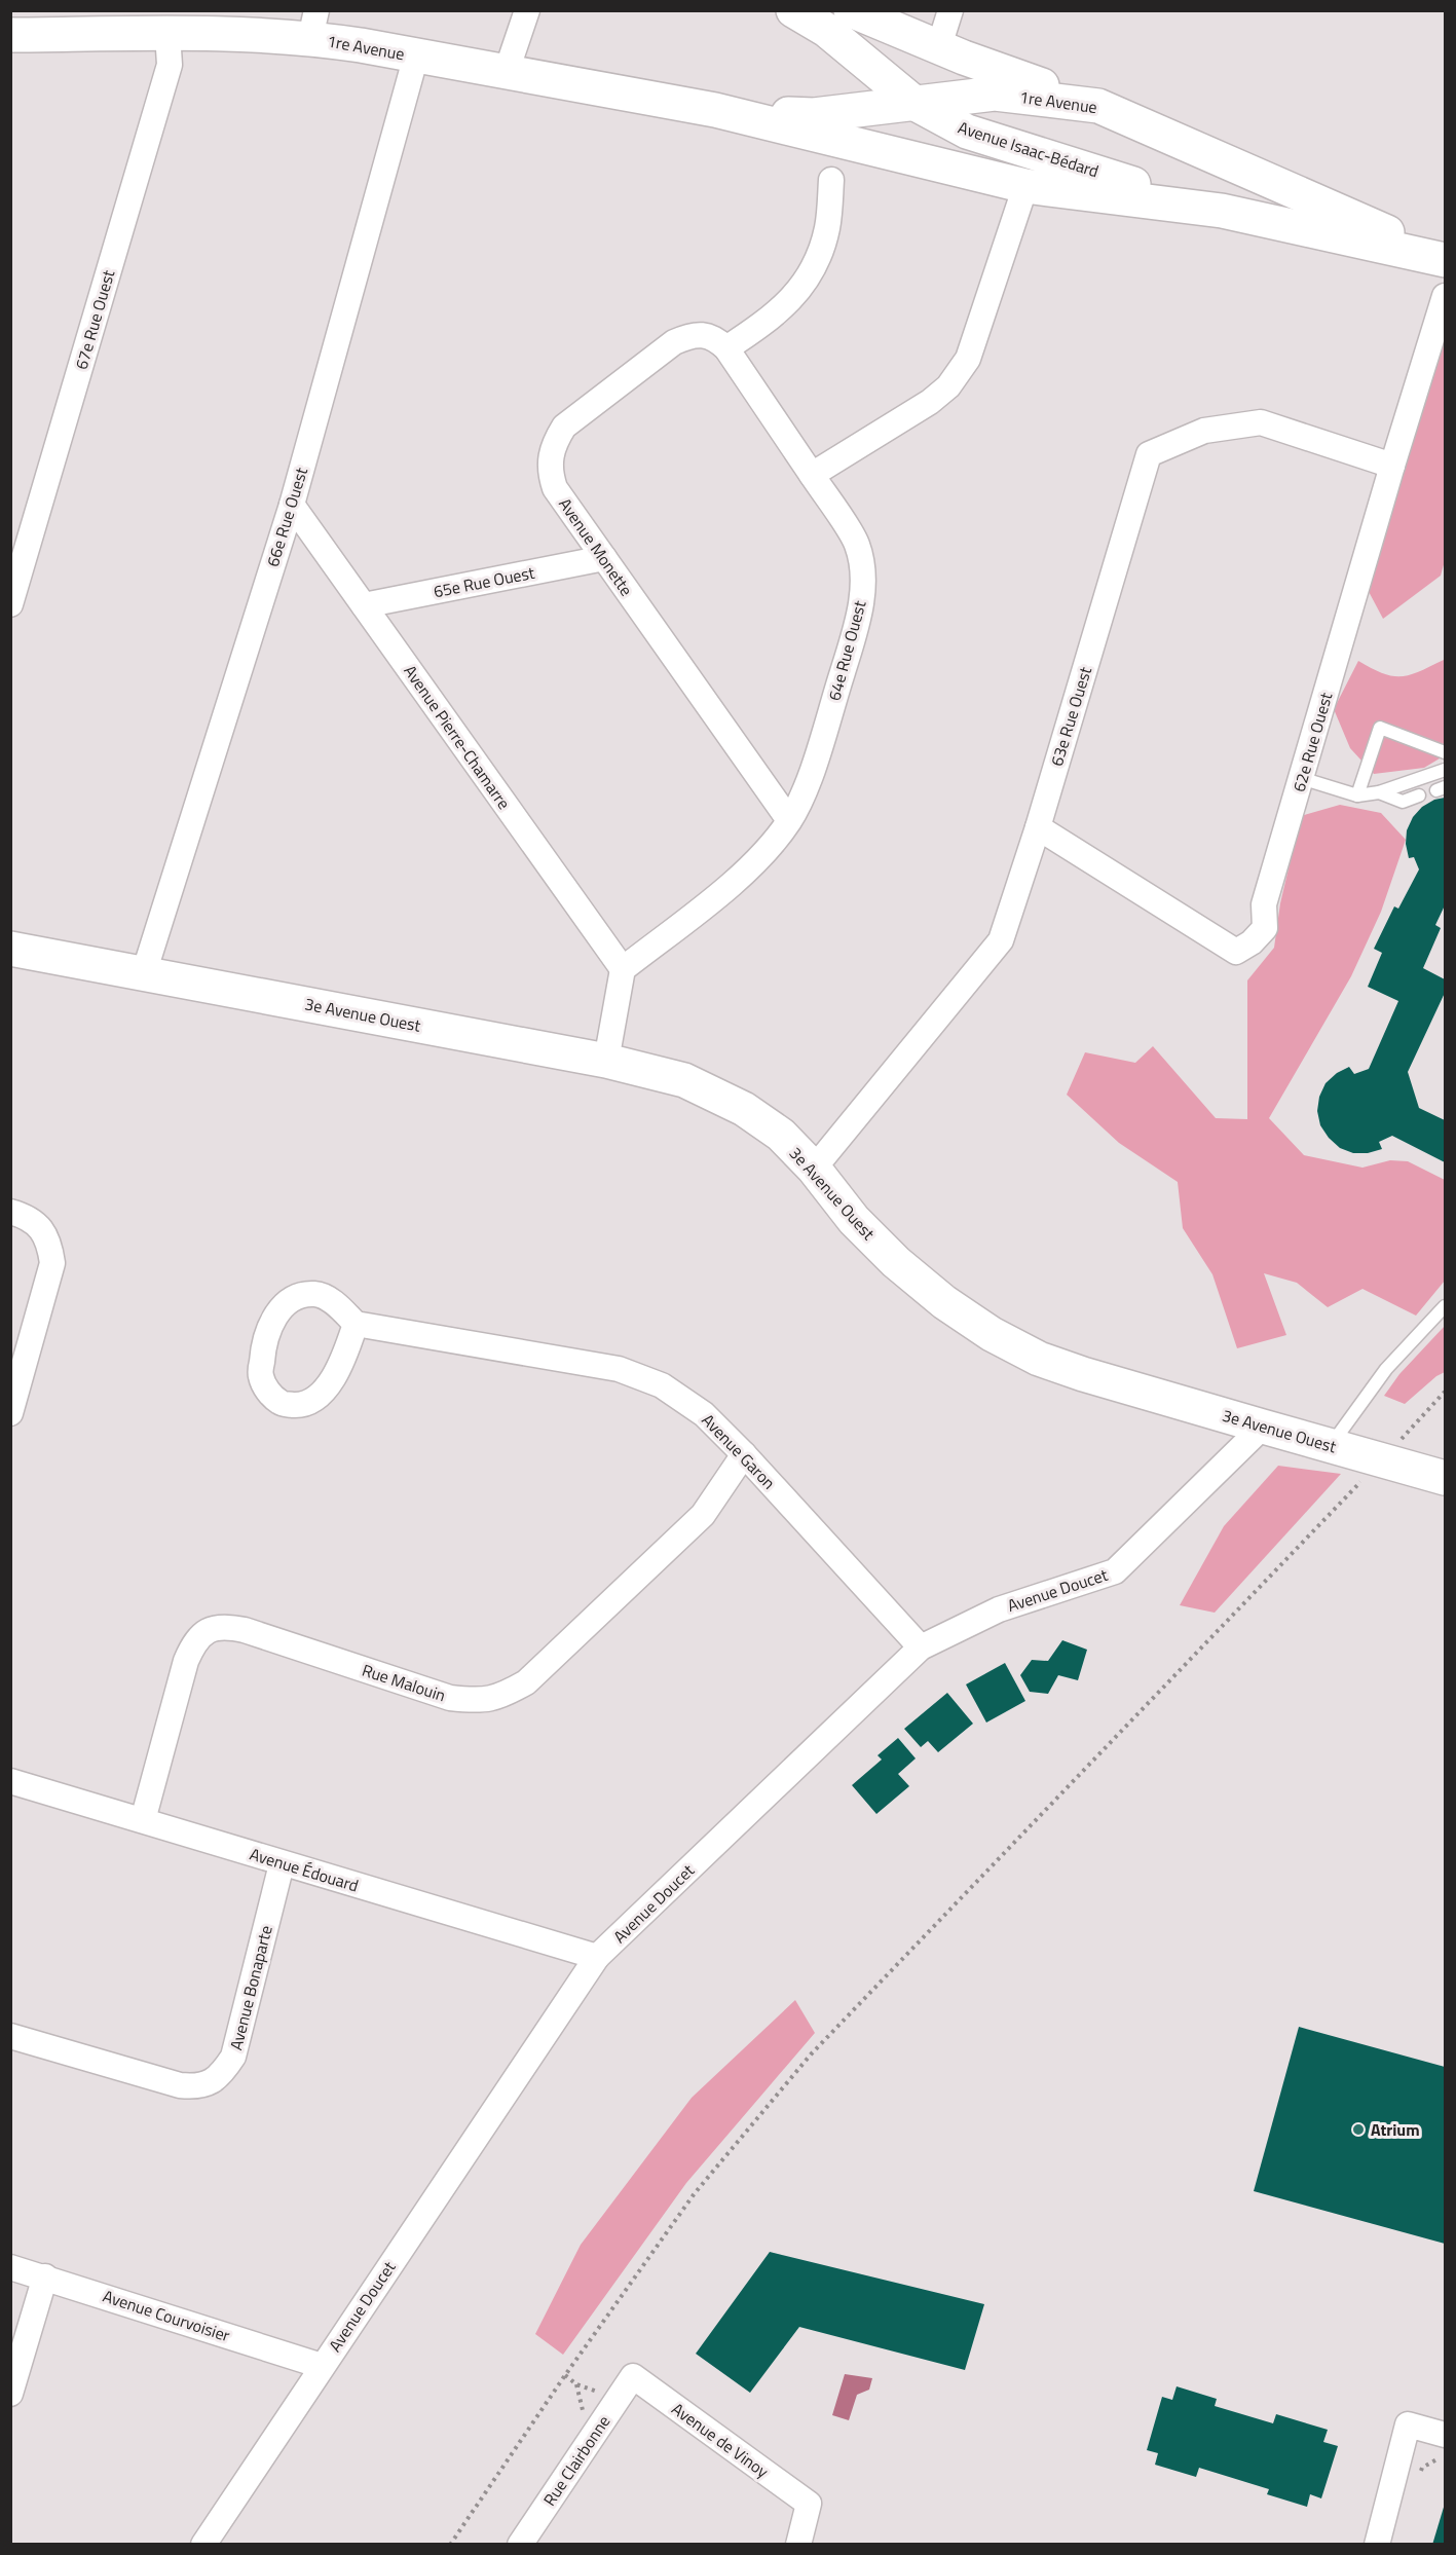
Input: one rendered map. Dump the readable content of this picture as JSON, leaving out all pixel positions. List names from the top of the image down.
{
  "streets": {
    "street": [
      "1re Avenue",
      "Avenue Isaac-Bédard",
      "67e Rue Ouest",
      "66e Rue Ouest",
      "Avenue Monette",
      "65e Rue Ouest",
      "64e Rue Ouest",
      "63e Rue Ouest",
      "Avenue Pierre-Chamarre",
      "62e Rue Ouest",
      "3e Avenue Ouest",
      "Avenue Garon",
      "Avenue Doucet",
      "Rue Malouin",
      "Avenue Édouard",
      "Avenue Bonaparte",
      "Avenue Courvoisier",
      "Avenue de Vinoy",
      "Rue Clairbonne"
    ]
  },
  "crossings": [
    ["1re Avenue", "Avenue Isaac-Bédard"],
    ["1re Avenue", "67e Rue Ouest"],
    ["1re Avenue", "66e Rue Ouest"],
    ["66e Rue Ouest", "Avenue Pierre-Chamarre"],
    ["66e Rue Ouest", "3e Avenue Ouest"],
    ["Avenue Monette", "65e Rue Ouest"],
    ["Avenue Monette", "64e Rue Ouest"],
    ["65e Rue Ouest", "Avenue Pierre-Chamarre"],
    ["64e Rue Ouest", "Avenue Pierre-Chamarre"],
    ["63e Rue Ouest", "62e Rue Ouest"],
    ["63e Rue Ouest", "3e Avenue Ouest"],
    ["3e Avenue Ouest", "Avenue Doucet"],
    ["Avenue Garon", "Avenue Doucet"],
    ["Avenue Garon", "Rue Malouin"],
    ["Avenue Doucet", "Avenue Édouard"],
    ["Avenue Doucet", "Avenue Courvoisier"],
    ["Rue Malouin", "Avenue Édouard"],
    ["Avenue Édouard", "Avenue Bonaparte"],
    ["Avenue de Vinoy", "Rue Clairbonne"]
  ],
  "places": ["Atrium"]
}
